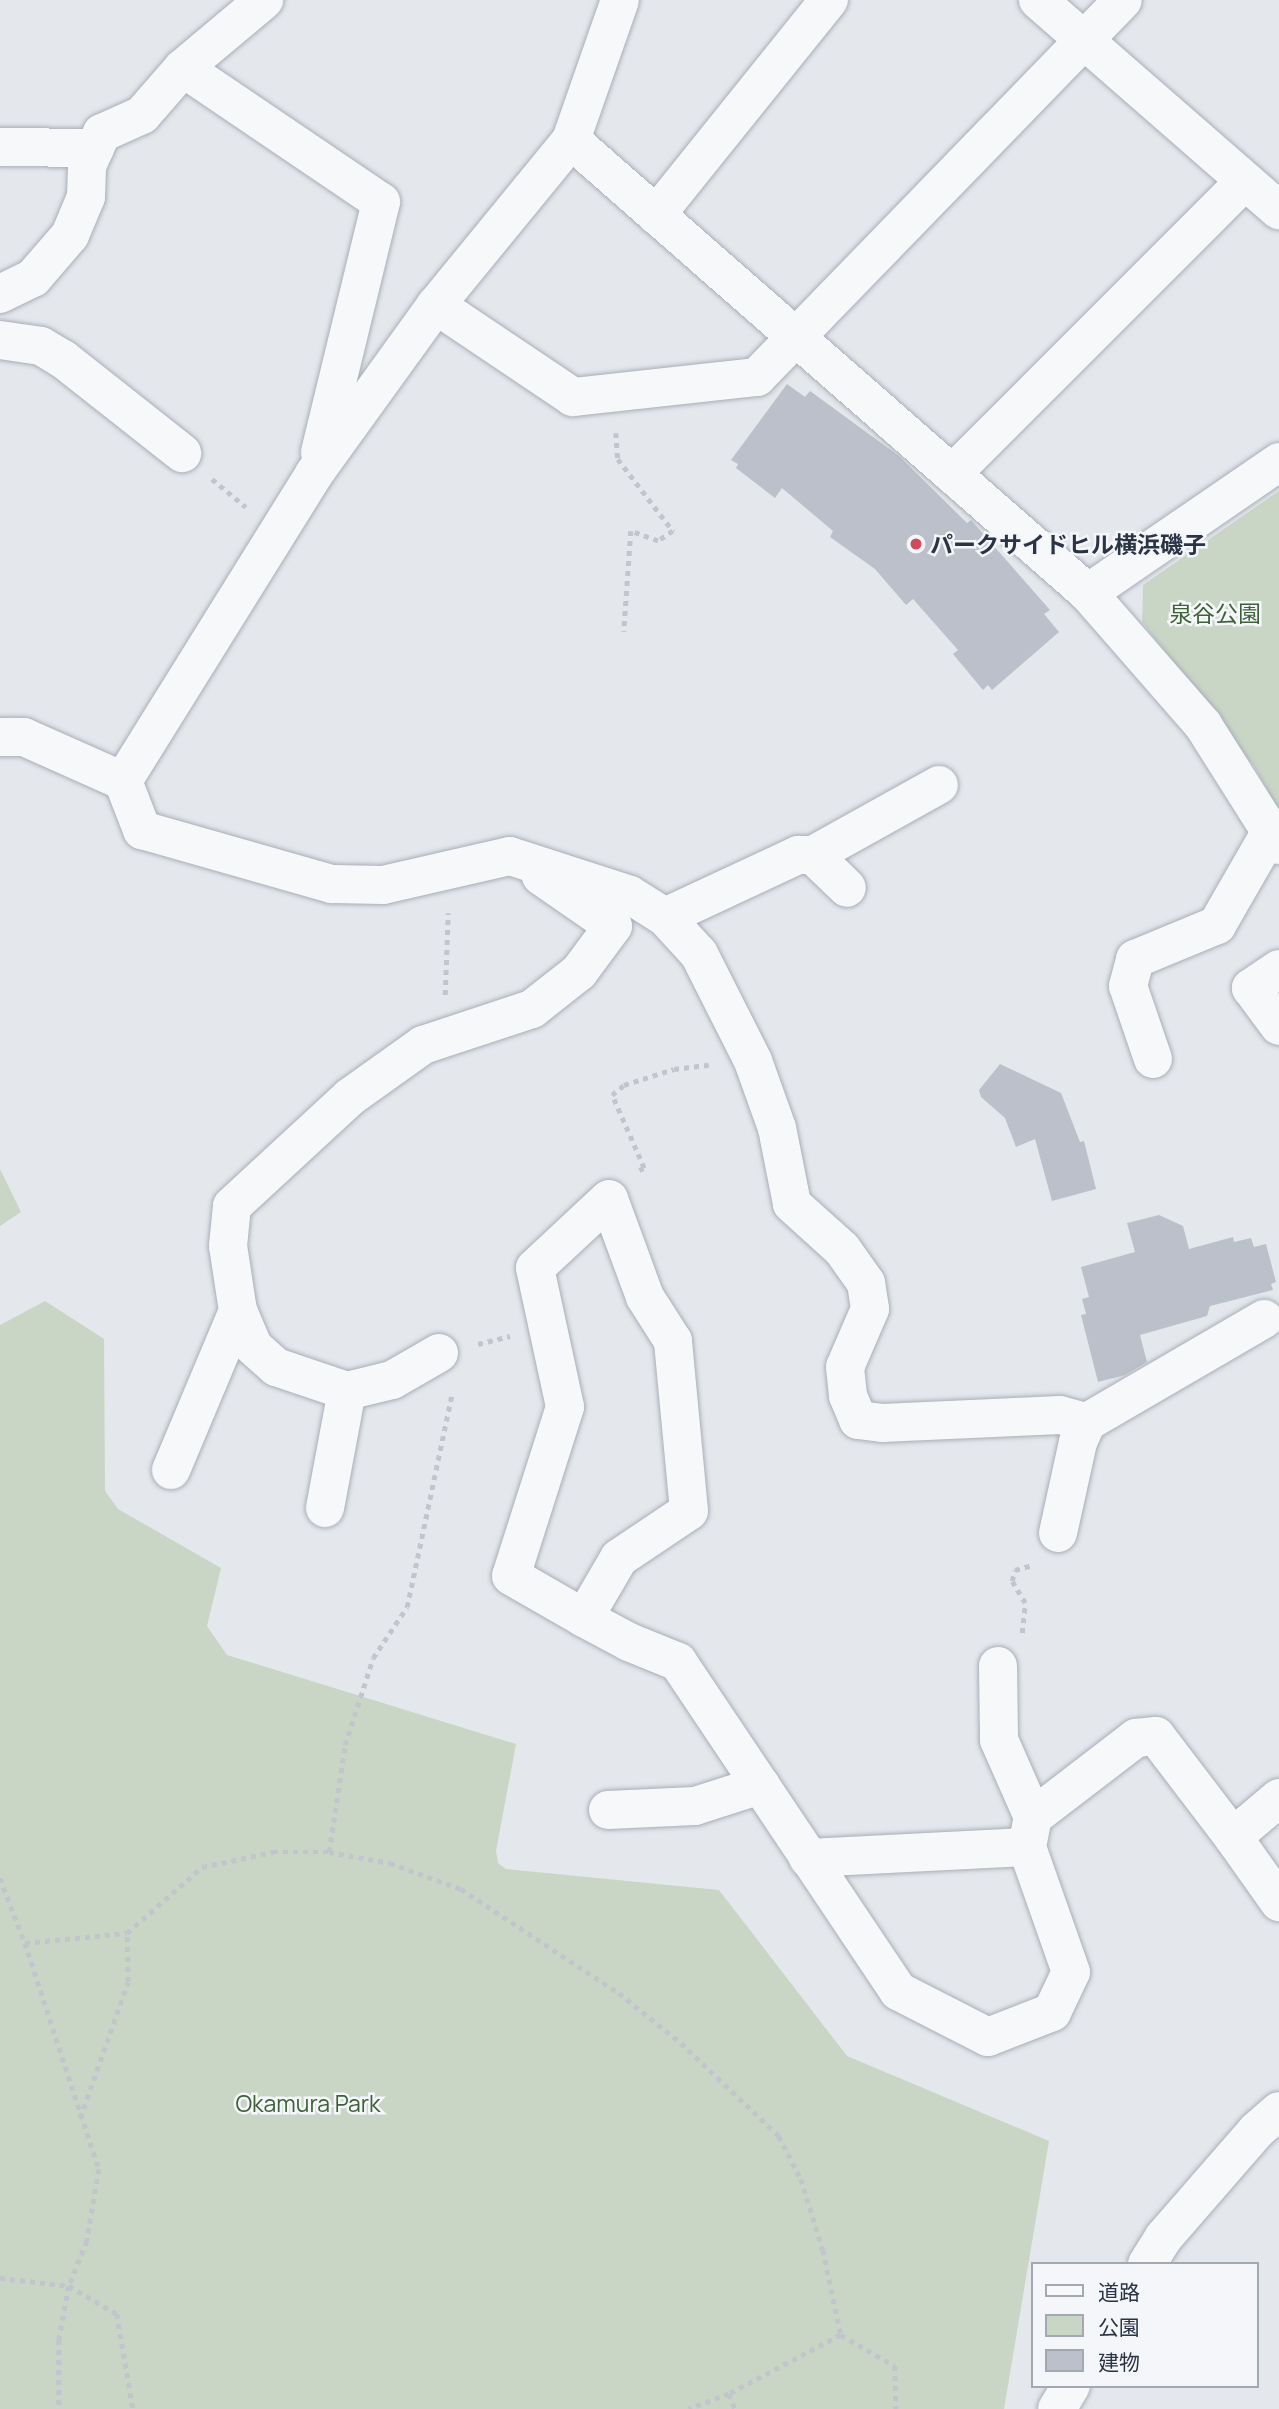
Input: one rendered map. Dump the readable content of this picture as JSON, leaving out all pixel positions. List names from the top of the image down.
{
  "parks": ["泉谷公園", "Okamura Park"],
  "places": ["パークサイドヒル横浜磯子"],
  "legend": ["道路", "公園", "建物"]
}
